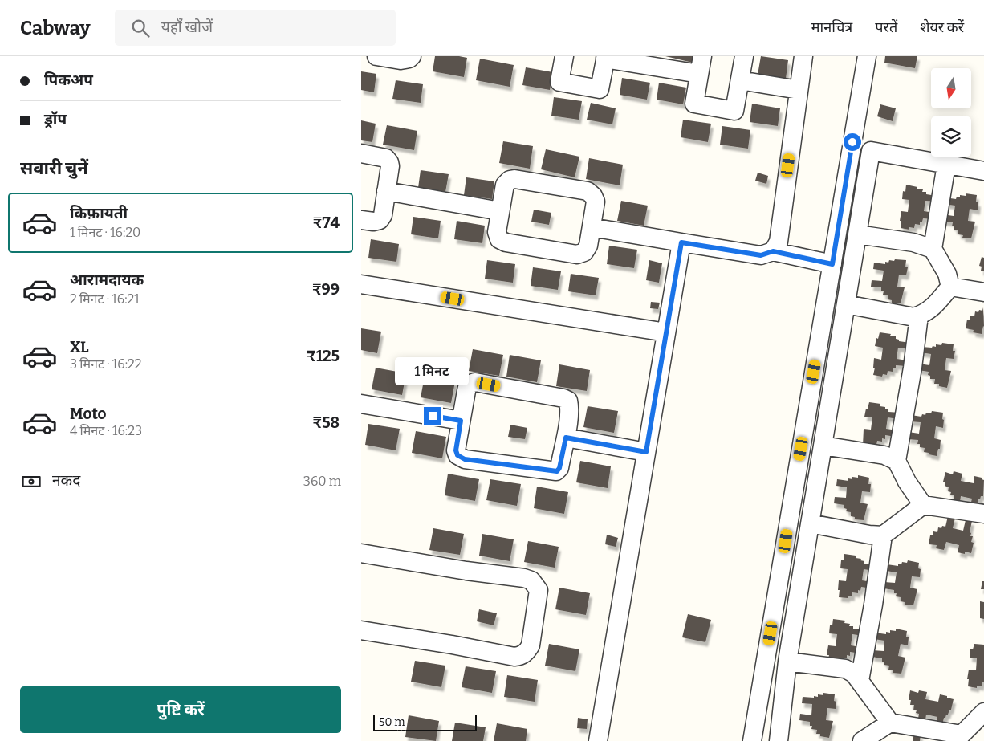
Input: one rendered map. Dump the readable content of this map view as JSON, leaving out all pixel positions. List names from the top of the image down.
{
  "scale_bar": "50 m",
  "north": "bottom",
  "page": {
    "header": "Cabway",
    "search": "यहाँ खोजें",
    "nav": ["मानचित्र", "परतें", "शेयर करें"],
    "banner": ["पिकअप", "ड्रॉप"],
    "heading": "सवारी चुनें",
    "list": [
      {
        "name": "किफ़ायती",
        "note": "1 मिनट · 16:20",
        "value": "₹74"
      },
      {
        "name": "आरामदायक",
        "note": "2 मिनट · 16:21",
        "value": "₹99"
      },
      {
        "name": "XL",
        "note": "3 मिनट · 16:22",
        "value": "₹125"
      },
      {
        "name": "Moto",
        "note": "4 मिनट · 16:23",
        "value": "₹58"
      }
    ],
    "bubble": "1 मिनट",
    "pay": ["नकद", "360 m"],
    "buttons": "पुष्टि करें",
    "scale": "50 m"
  }
}
